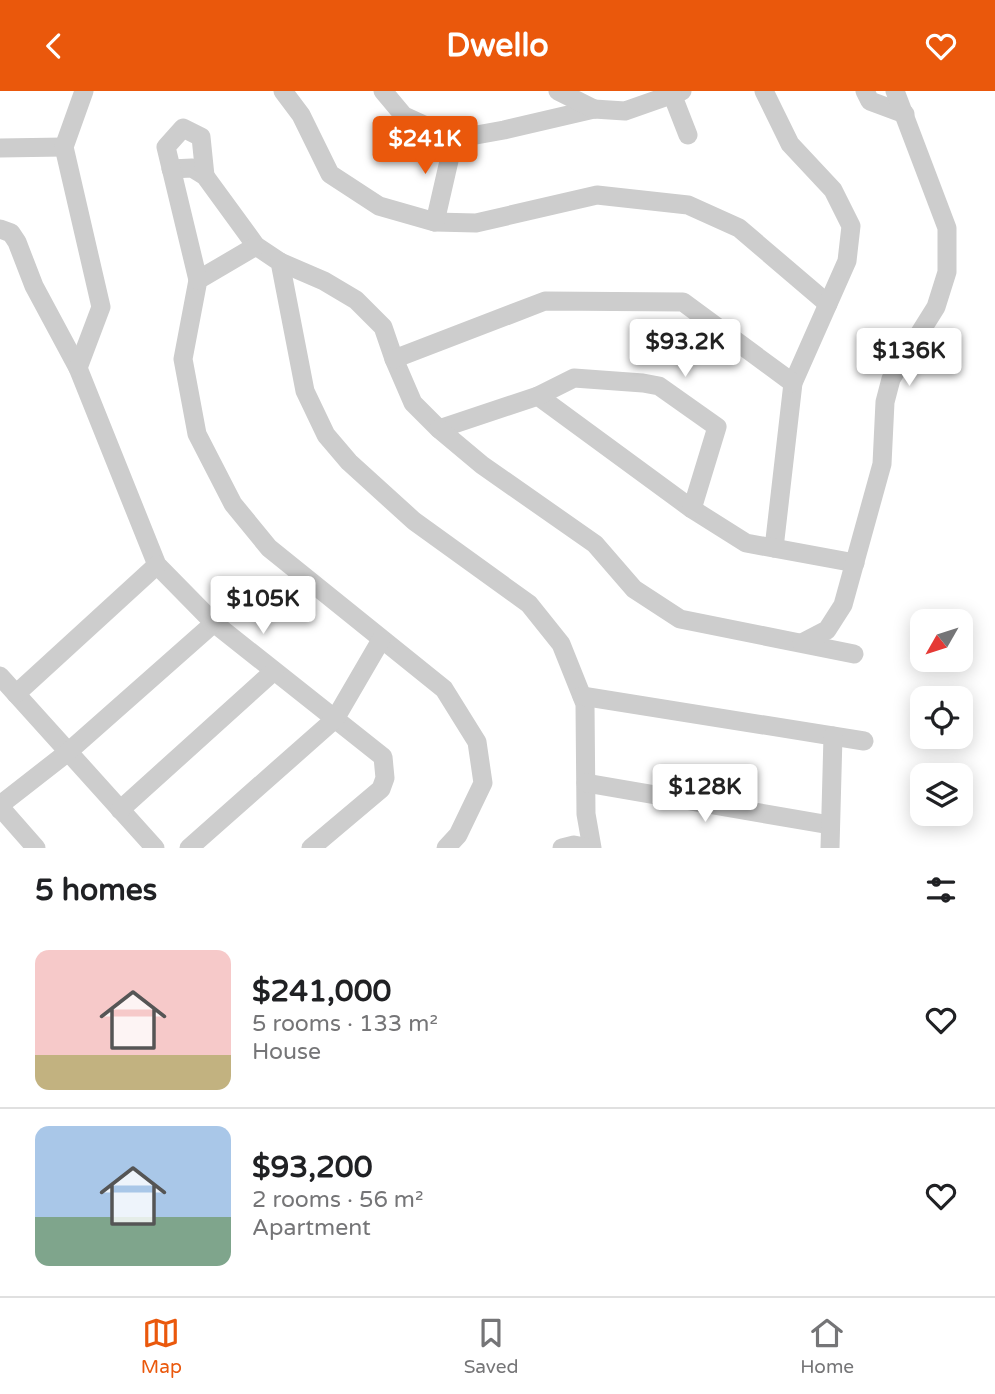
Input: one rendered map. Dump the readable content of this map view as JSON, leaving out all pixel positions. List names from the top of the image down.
{
  "north": "bottom left",
  "page": {
    "header": "Dwello",
    "price": [
      "$241K",
      "$93.2K",
      "$136K",
      "$105K",
      "$128K"
    ],
    "heading": "5 homes",
    "list": [
      {
        "name": "$241,000",
        "note": "5 rooms · 133 m² · House"
      },
      {
        "name": "$93,200",
        "note": "2 rooms · 56 m² · Apartment"
      }
    ],
    "tabs": ["Map", "Saved", "Home"]
  }
}
